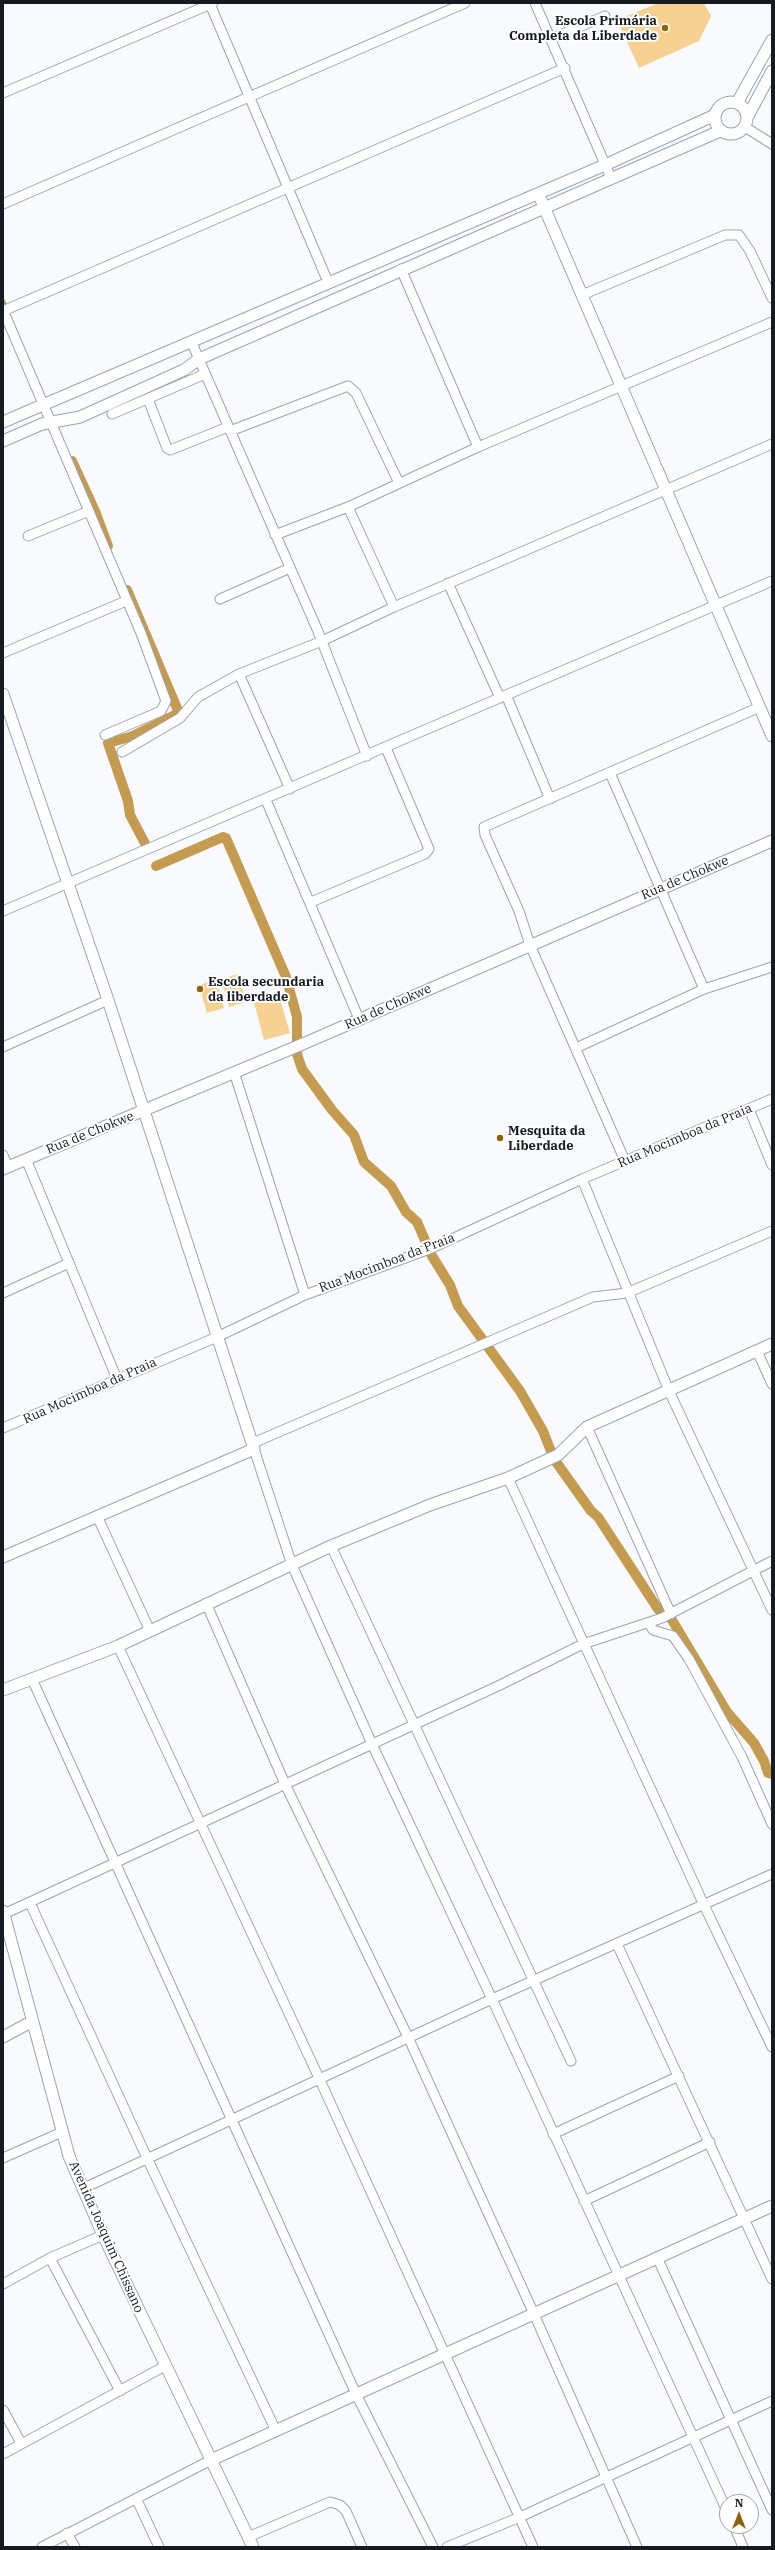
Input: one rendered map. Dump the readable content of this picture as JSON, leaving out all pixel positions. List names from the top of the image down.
{
  "streets": {
    "street": ["Rua de Chokwe", "Rua Mocimboa da Praia", "Avenida Joaquim Chissano"]
  },
  "places": ["Escola Primária Completa da Liberdade", "Escola secundaria da liberdade", "Mesquita da Liberdade"],
  "north": "top"
}
